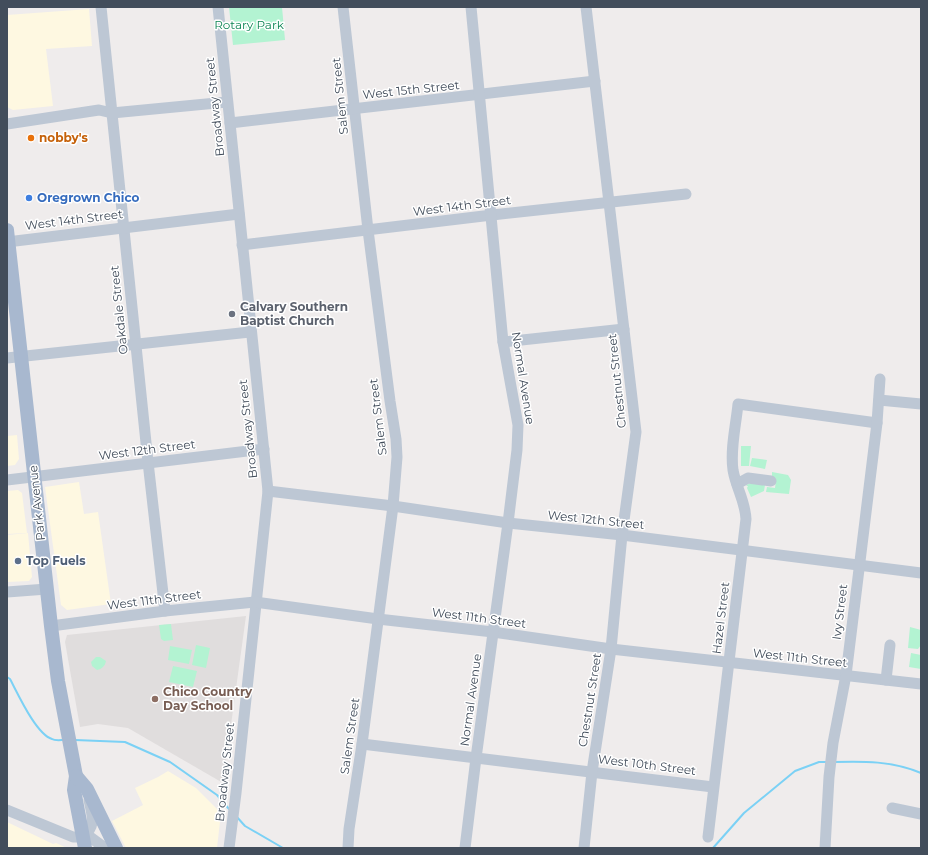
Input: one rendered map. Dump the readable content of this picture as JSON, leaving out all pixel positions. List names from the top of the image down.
{
  "streets": {
    "main road": ["Park Avenue"],
    "street": [
      "West 15th Street",
      "Salem Street",
      "Broadway Street",
      "West 14th Street",
      "Oakdale Street",
      "Normal Avenue",
      "Chestnut Street",
      "West 12th Street",
      "West 11th Street",
      "Ivy Street",
      "Hazel Street",
      "West 10th Street"
    ]
  },
  "crossings": [
    ["West 15th Street", "Salem Street"],
    ["West 15th Street", "Broadway Street"],
    ["West 15th Street", "Normal Avenue"],
    ["West 15th Street", "Chestnut Street"],
    ["Salem Street", "West 14th Street"],
    ["Salem Street", "West 12th Street"],
    ["Salem Street", "West 11th Street"],
    ["Salem Street", "West 10th Street"],
    ["Broadway Street", "West 14th Street"],
    ["Broadway Street", "West 12th Street"],
    ["Broadway Street", "West 11th Street"],
    ["West 14th Street", "Oakdale Street"],
    ["West 14th Street", "Normal Avenue"],
    ["West 14th Street", "Chestnut Street"],
    ["West 14th Street", "Park Avenue"],
    ["Oakdale Street", "West 12th Street"],
    ["Oakdale Street", "West 11th Street"],
    ["Normal Avenue", "West 12th Street"],
    ["Normal Avenue", "West 11th Street"],
    ["Normal Avenue", "West 10th Street"],
    ["Chestnut Street", "West 12th Street"],
    ["Chestnut Street", "West 11th Street"],
    ["Chestnut Street", "West 10th Street"],
    ["West 12th Street", "Park Avenue"],
    ["West 12th Street", "Ivy Street"],
    ["West 12th Street", "Hazel Street"],
    ["Park Avenue", "West 11th Street"],
    ["West 11th Street", "Ivy Street"],
    ["West 11th Street", "Hazel Street"],
    ["Ivy Street", "Hazel Street"],
    ["Hazel Street", "West 10th Street"]
  ],
  "parks": ["Rotary Park"],
  "places": [
    "nobby's",
    "Oregrown Chico",
    "Calvary Southern Baptist Church",
    "Top Fuels",
    "Chico Country Day School"
  ]
}
